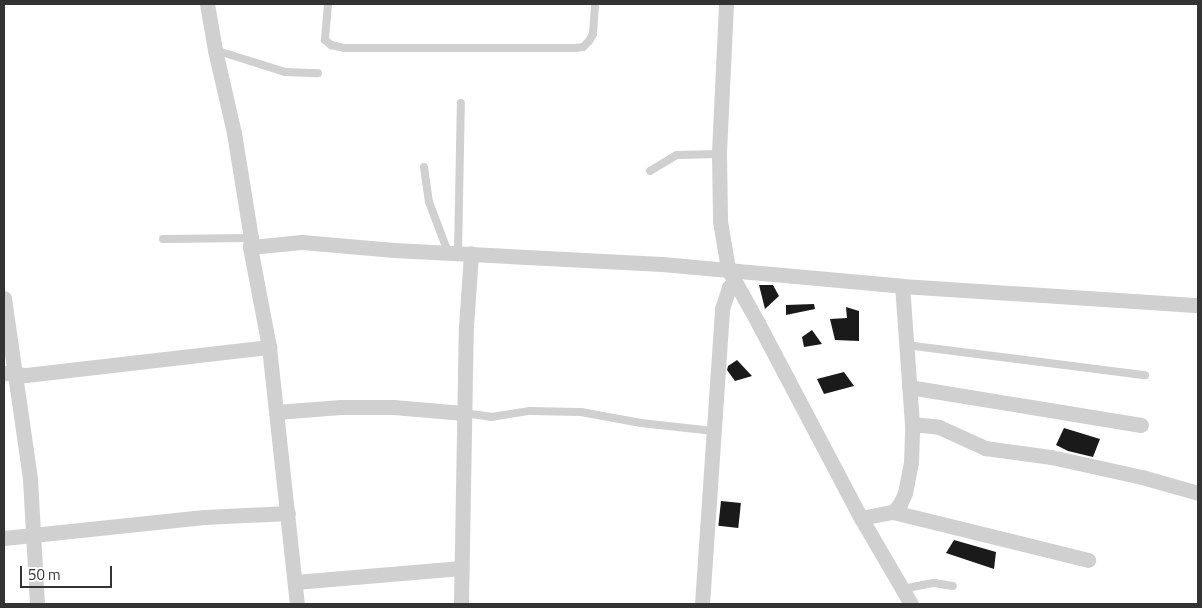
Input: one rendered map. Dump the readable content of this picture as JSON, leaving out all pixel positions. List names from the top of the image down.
{
  "scale_bar": "50 m"
}
